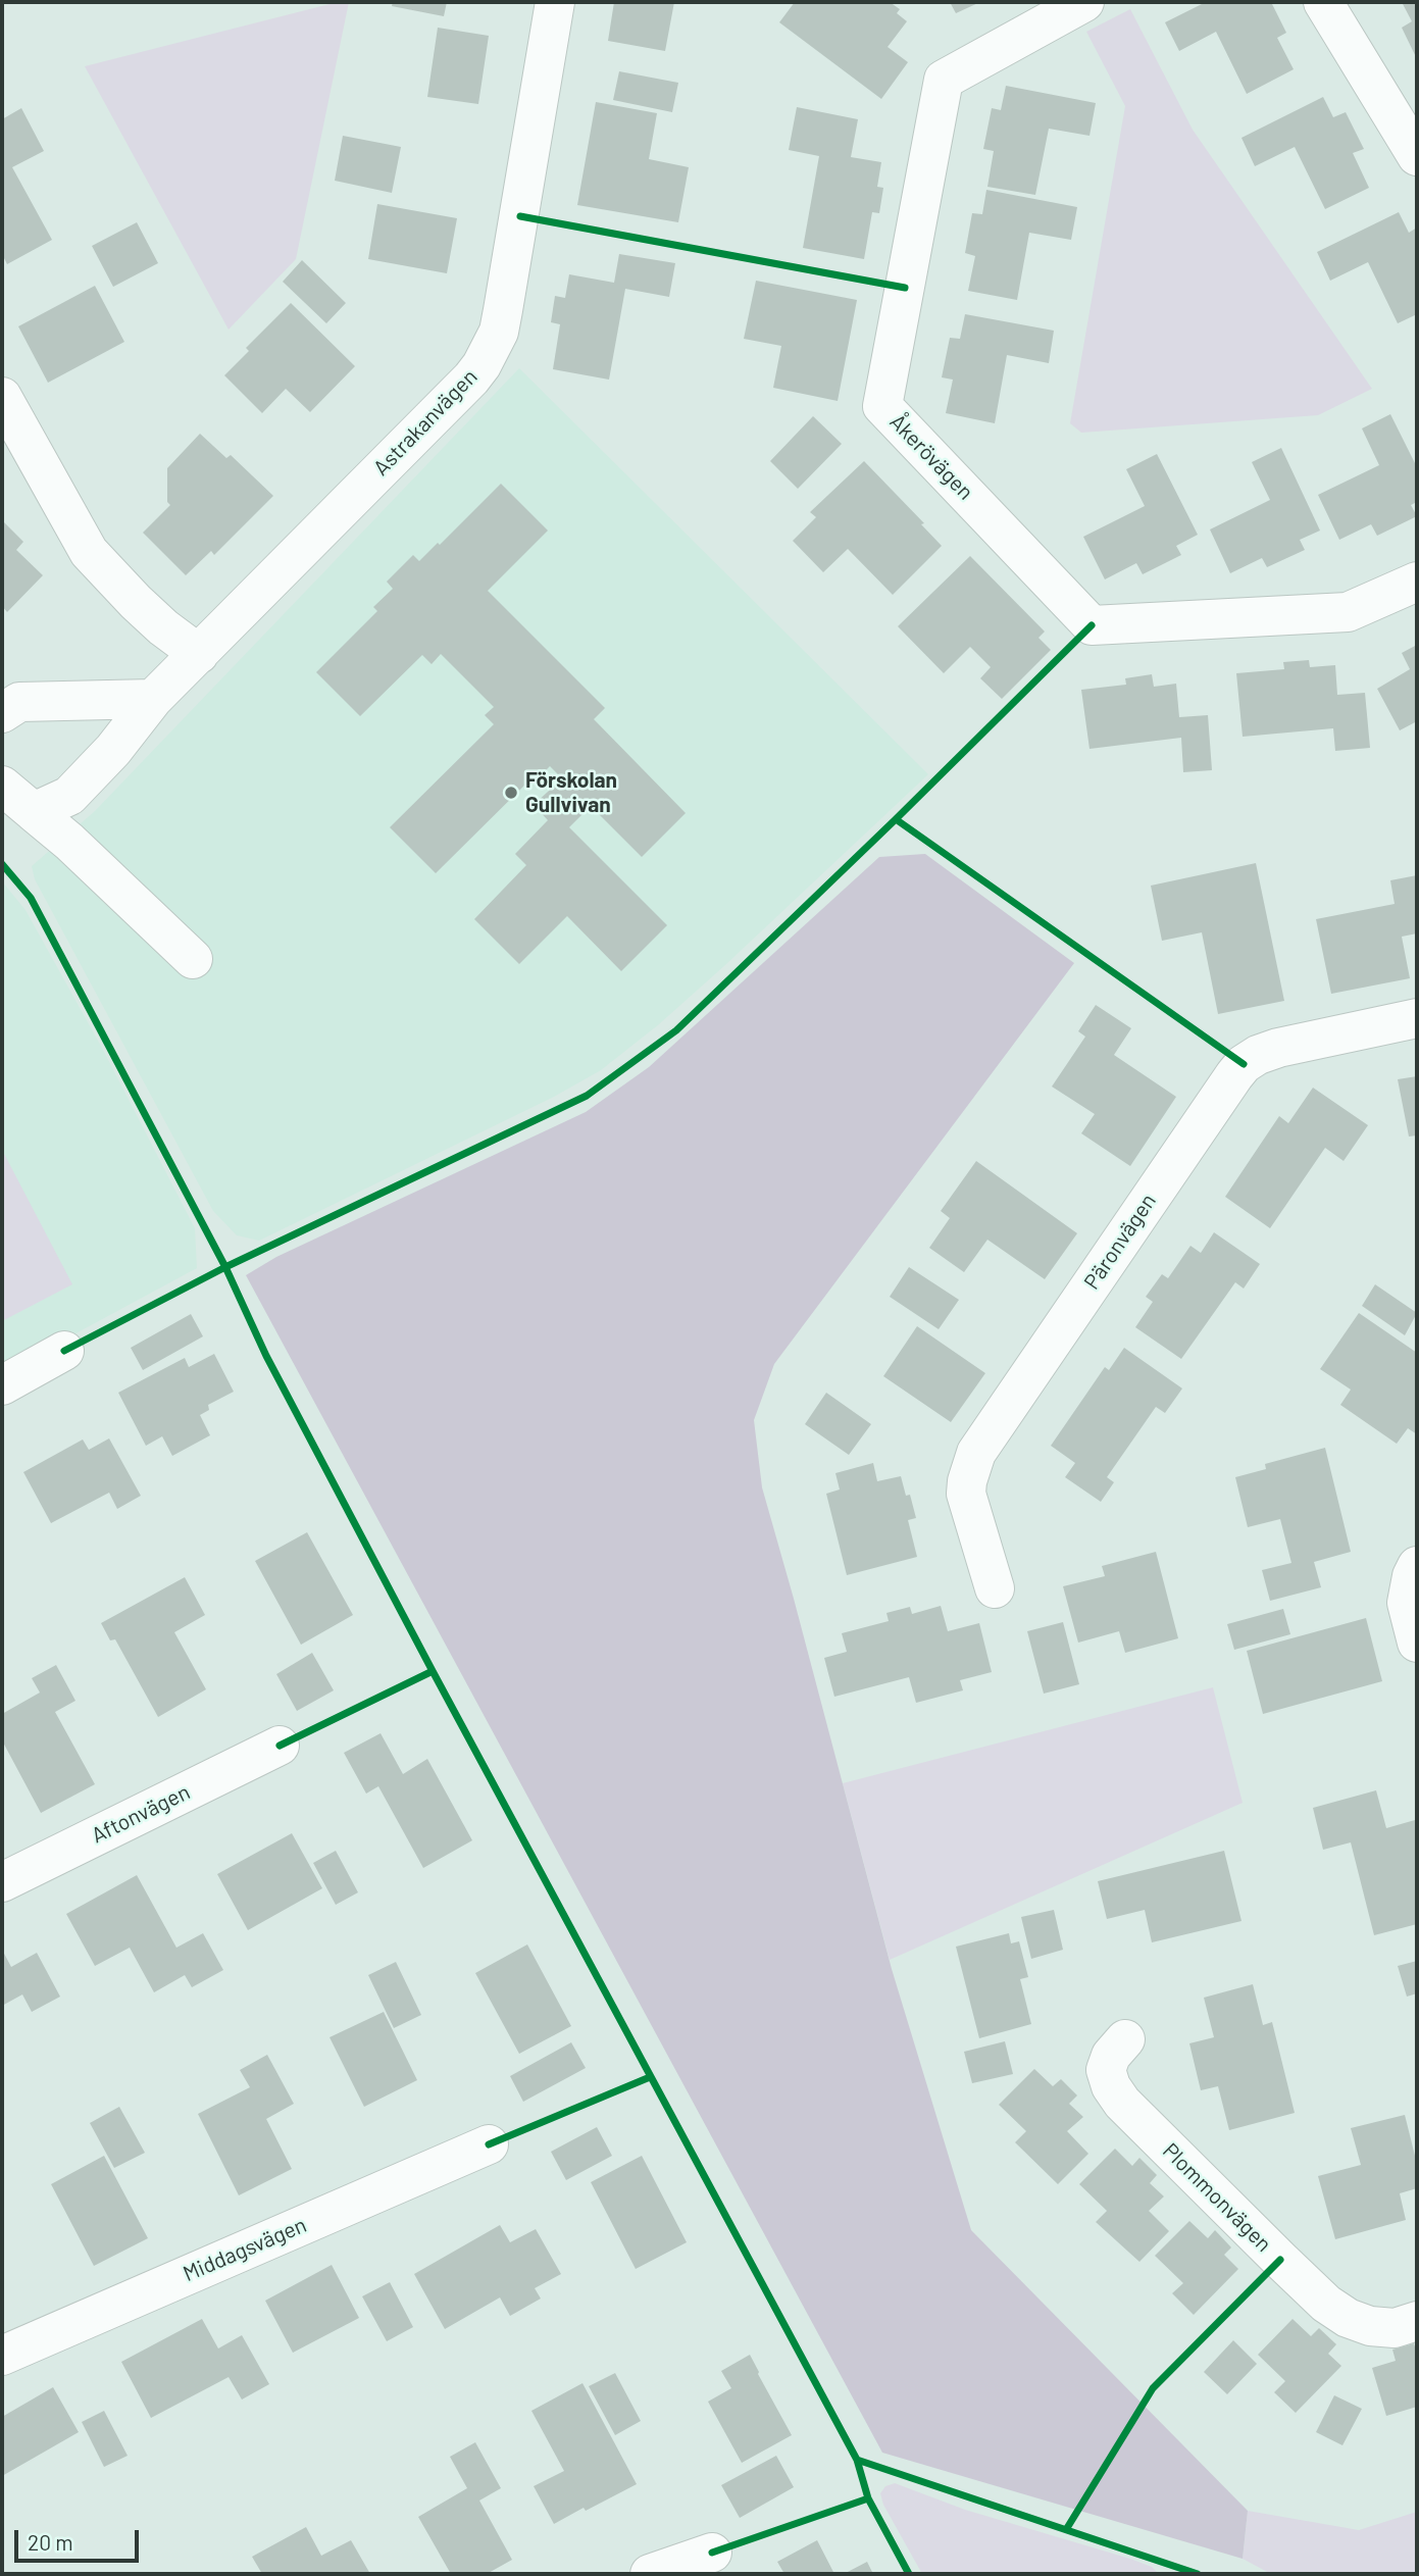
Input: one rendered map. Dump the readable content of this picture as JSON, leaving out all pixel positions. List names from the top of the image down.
{
  "streets": {
    "street": [
      "Astrakanvägen",
      "Åkerövägen",
      "Päronvägen",
      "Aftonvägen",
      "Plommonvägen",
      "Middagsvägen"
    ]
  },
  "places": ["Förskolan Gullvivan"],
  "scale_bar": "20 m"
}
